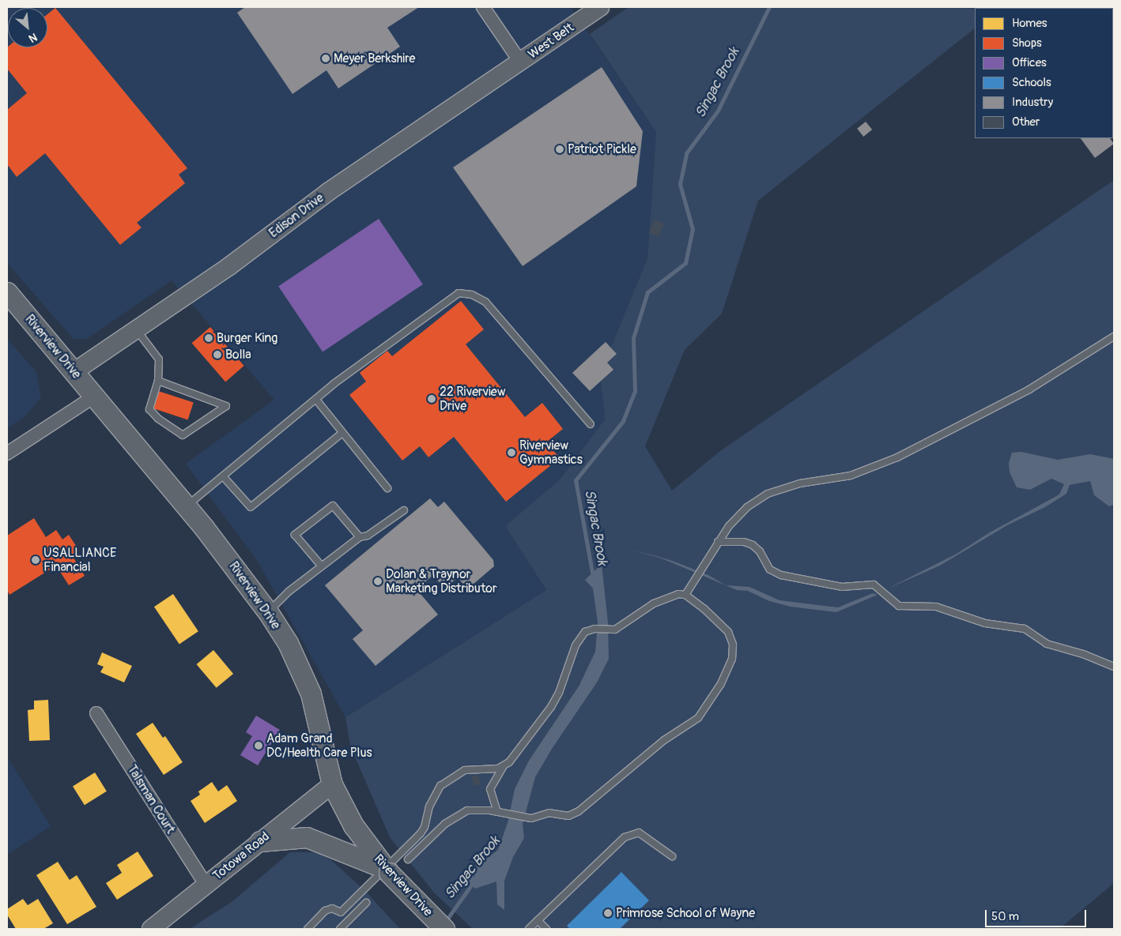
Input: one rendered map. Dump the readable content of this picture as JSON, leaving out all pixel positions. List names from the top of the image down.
{
  "streets": {
    "main road": [
      "West Belt",
      "Edison Drive",
      "Riverview Drive",
      "Totowa Road"
    ],
    "street": ["Talsman Court"]
  },
  "crossings": [
    ["West Belt", "Edison Drive"],
    ["Edison Drive", "Riverview Drive"],
    ["Riverview Drive", "Totowa Road"],
    ["Talsman Court", "Totowa Road"]
  ],
  "water": ["Singac Brook"],
  "places": [
    "Meyer Berkshire",
    "Patriot Pickle",
    "Burger King",
    "Bolla",
    "22 Riverview Drive",
    "Riverview Gymnastics",
    "USALLIANCE Financial",
    "Dolan & Traynor Marketing Distributor",
    "Adam Grand DC/Health Care Plus",
    "Primrose School of Wayne"
  ],
  "legend": [
    "Homes",
    "Shops",
    "Offices",
    "Schools",
    "Industry",
    "Other"
  ],
  "scale_bar": "50 m",
  "north": "bottom right"
}
